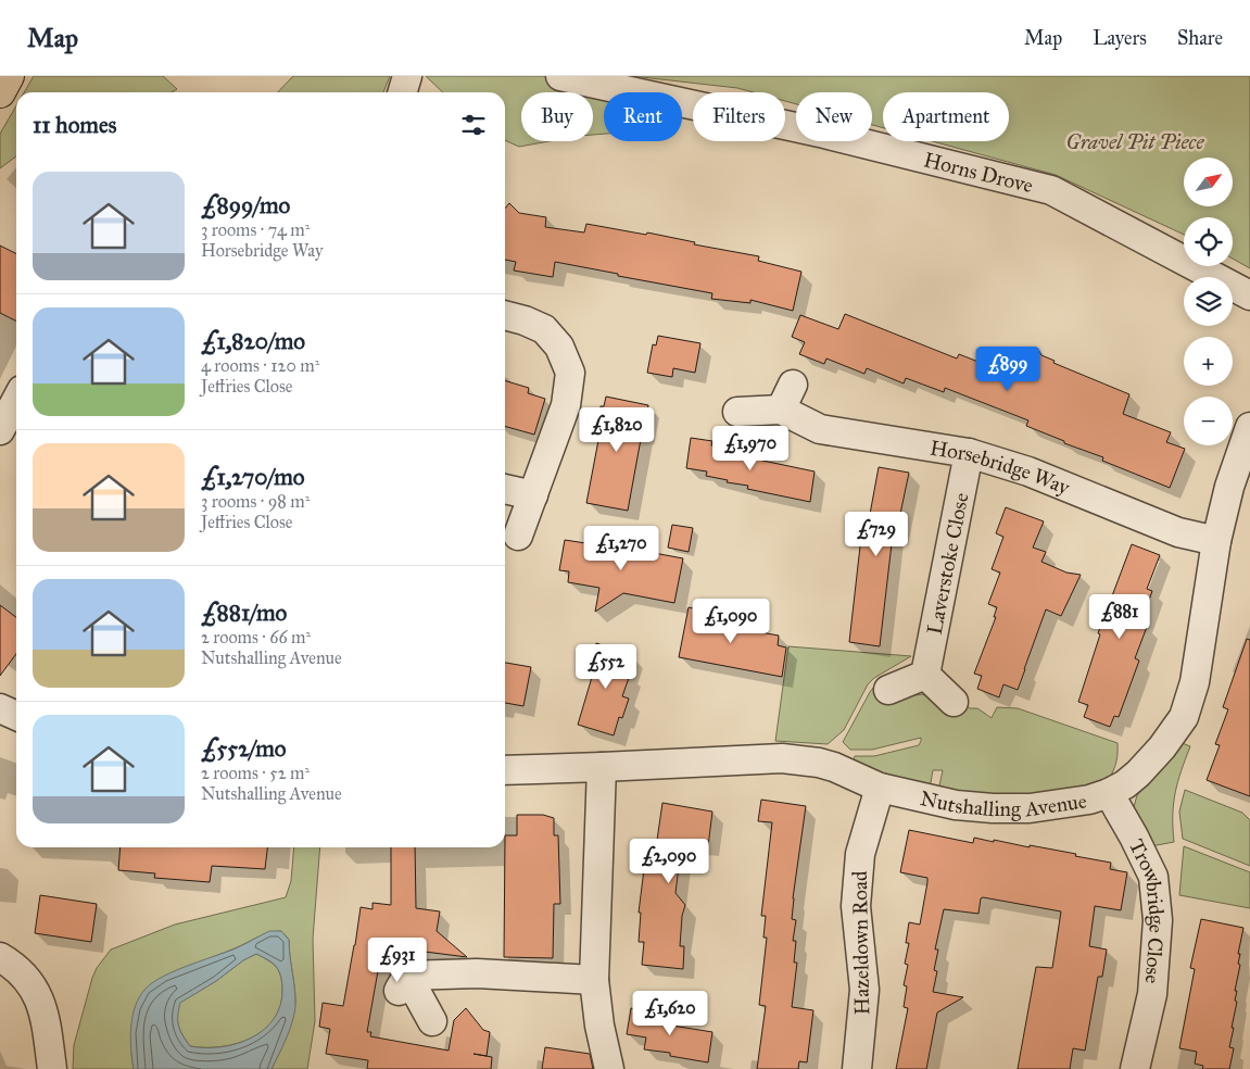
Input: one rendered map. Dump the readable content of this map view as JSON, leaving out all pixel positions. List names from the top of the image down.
{
  "streets": {
    "street": [
      "Horns Drove",
      "Horsebridge Way",
      "Laverstoke Close",
      "Nutshalling Avenue",
      "Trowbridge Close",
      "Hazeldown Road"
    ]
  },
  "crossings": [
    ["Horsebridge Way", "Laverstoke Close"],
    ["Horsebridge Way", "Nutshalling Avenue"],
    ["Nutshalling Avenue", "Trowbridge Close"],
    ["Nutshalling Avenue", "Hazeldown Road"]
  ],
  "parks": ["Gravel Pit Piece"],
  "north": "top right",
  "page": {
    "header": "Map",
    "nav": ["Map", "Layers", "Share"],
    "chip": [
      "Buy",
      "Rent",
      "Filters",
      "New",
      "Apartment"
    ],
    "heading": "11 homes",
    "map_buttons": ["+", "−"],
    "list": [
      {
        "name": "£899/mo",
        "note": "3 rooms · 74 m² · Horsebridge Way"
      },
      {
        "name": "£1,820/mo",
        "note": "4 rooms · 120 m² · Jeffries Close"
      },
      {
        "name": "£1,270/mo",
        "note": "3 rooms · 98 m² · Jeffries Close"
      },
      {
        "name": "£881/mo",
        "note": "2 rooms · 66 m² · Nutshalling Avenue"
      },
      {
        "name": "£552/mo",
        "note": "2 rooms · 52 m² · Nutshalling Avenue"
      }
    ],
    "price": [
      "£899",
      "£1,820",
      "£1,970",
      "£729",
      "£1,270",
      "£881",
      "£1,090",
      "£552",
      "£2,090",
      "£931",
      "£1,620"
    ]
  }
}
